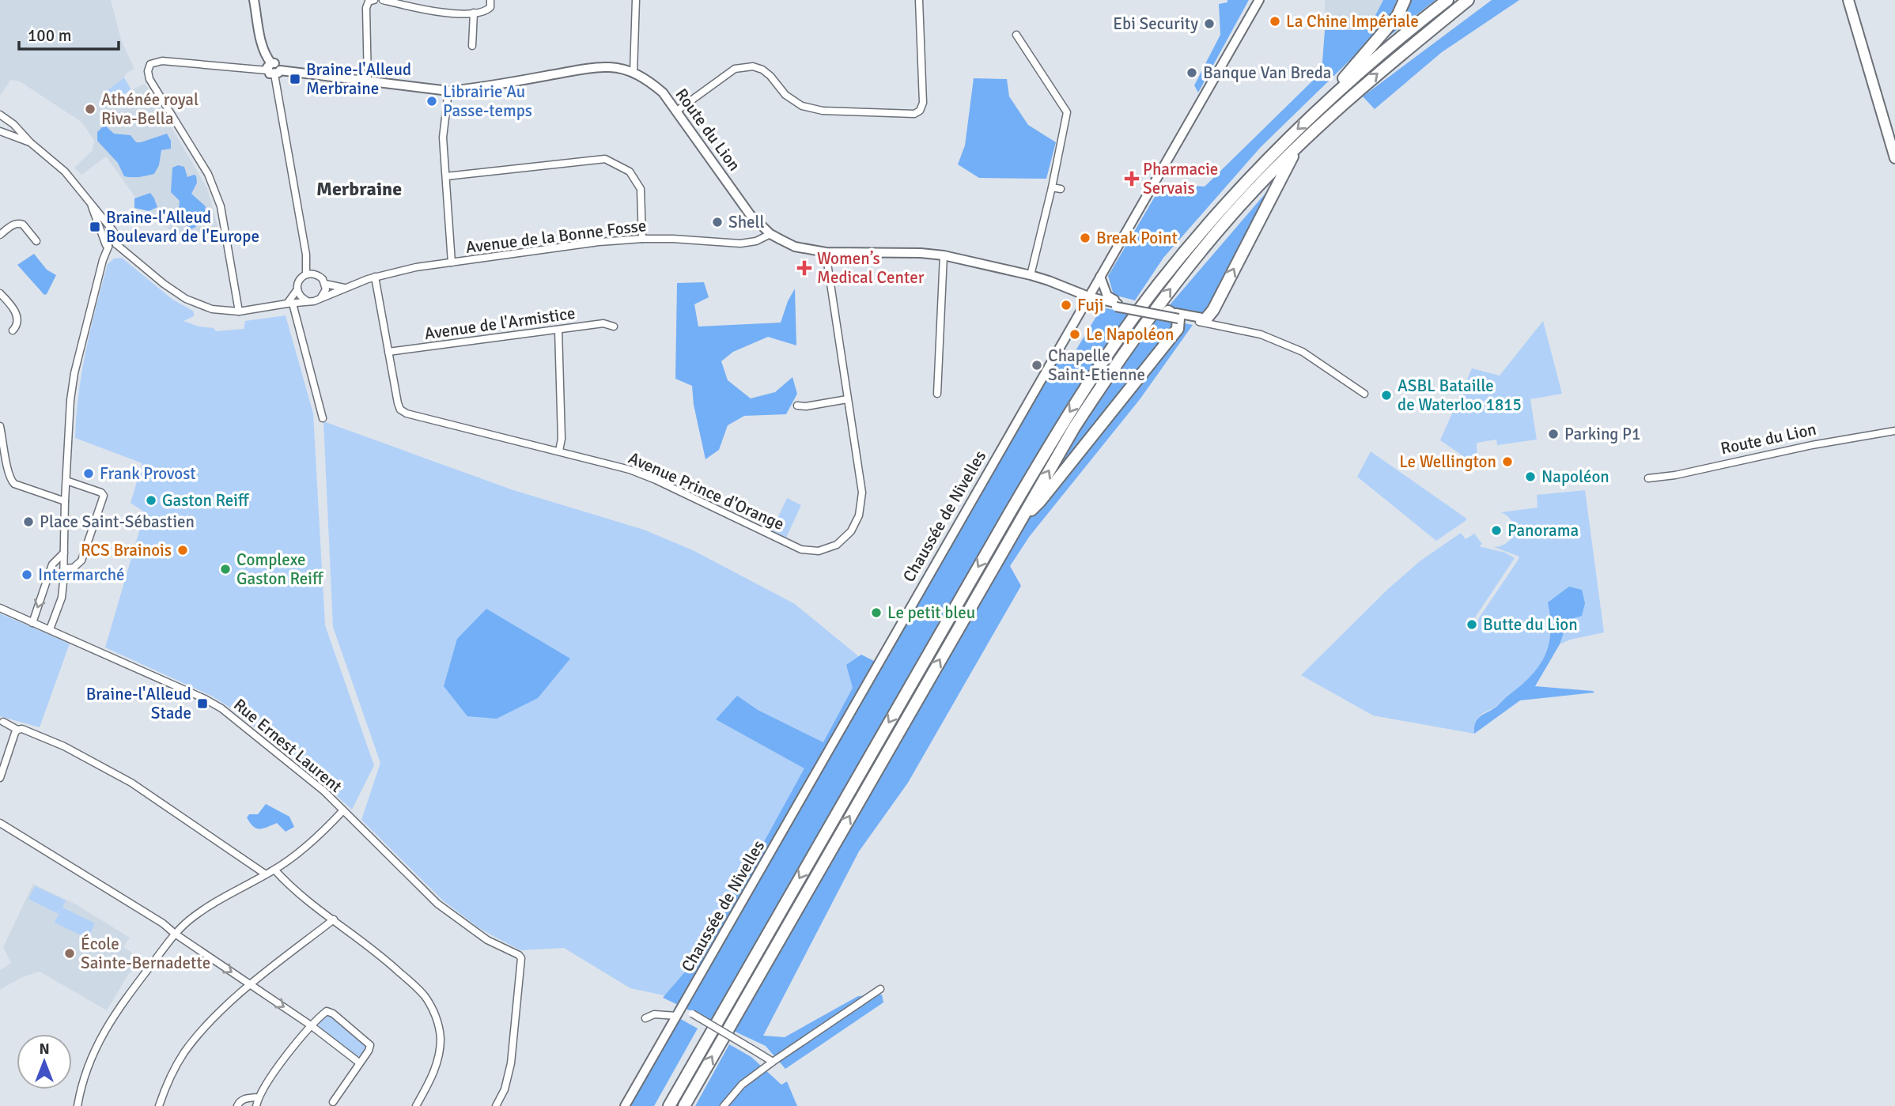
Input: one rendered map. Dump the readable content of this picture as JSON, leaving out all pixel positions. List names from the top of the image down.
{
  "streets": {
    "main road": ["Route du Lion", "Chaussée de Nivelles"],
    "street": [
      "Avenue de la Bonne Fosse",
      "Avenue de l'Armistice",
      "Avenue Prince d'Orange",
      "Rue Ernest Laurent"
    ]
  },
  "crossings": [
    ["Route du Lion", "Avenue de la Bonne Fosse"],
    ["Route du Lion", "Avenue Prince d'Orange"],
    ["Route du Lion", "Chaussée de Nivelles"],
    ["Avenue de la Bonne Fosse", "Avenue Prince d'Orange"],
    ["Avenue de l'Armistice", "Avenue Prince d'Orange"]
  ],
  "districts": ["Merbraine"],
  "places": {
    "other": [
      "La Chine Impériale",
      "Ebi Security",
      "Banque Van Breda",
      "Librairie Au Passe-temps",
      "Athénée royal Riva-Bella",
      "Shell",
      "Break Point",
      "Fuji",
      "Le Napoléon",
      "Chapelle Saint-Etienne",
      "ASBL Bataille de Waterloo 1815",
      "Parking P1",
      "Le Wellington",
      "Frank Provost",
      "Napoléon",
      "Gaston Reiff",
      "Place Saint-Sébastien",
      "Panorama",
      "RCS Brainois",
      "Complexe Gaston Reiff",
      "Intermarché",
      "Le petit bleu",
      "Butte du Lion",
      "École Sainte-Bernadette"
    ],
    "transit": ["Braine-l'Alleud Merbraine", "Braine-l'Alleud Boulevard de l'Europe", "Braine-l'Alleud Stade"],
    "health": ["Pharmacie Servais", "Women’s Medical Center"]
  },
  "scale_bar": "100 m",
  "north": "top"
}
